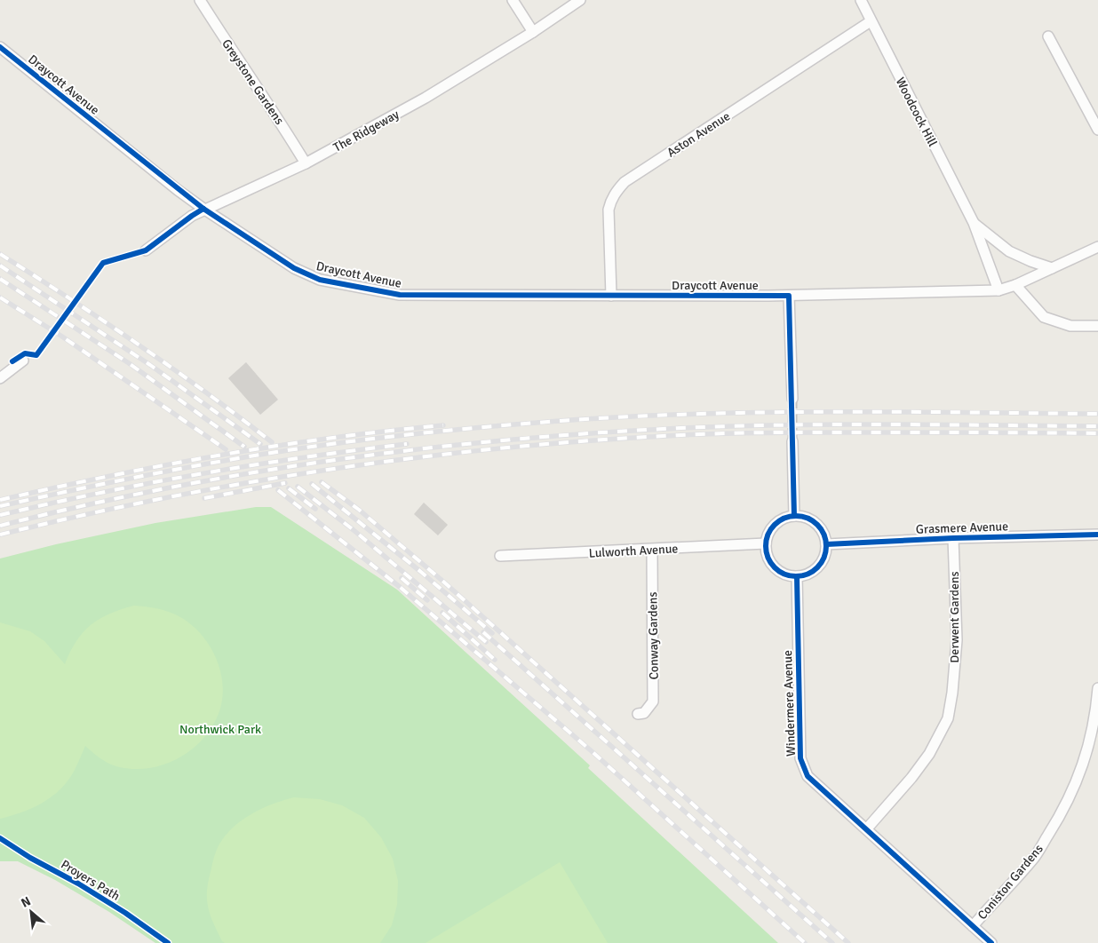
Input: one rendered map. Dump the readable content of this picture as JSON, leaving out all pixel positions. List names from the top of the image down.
{
  "streets": {
    "street": [
      "Greystone Gardens",
      "Draycott Avenue",
      "Woodcock Hill",
      "The Ridgeway",
      "Aston Avenue",
      "Grasmere Avenue",
      "Lulworth Avenue",
      "Derwent Gardens",
      "Conway Gardens",
      "Windermere Avenue",
      "Coniston Gardens"
    ],
    "cycle path": ["Proyers Path"]
  },
  "crossings": [
    ["Greystone Gardens", "The Ridgeway"],
    ["Draycott Avenue", "Woodcock Hill"],
    ["Draycott Avenue", "The Ridgeway"],
    ["Draycott Avenue", "Aston Avenue"],
    ["Woodcock Hill", "Aston Avenue"],
    ["Grasmere Avenue", "Lulworth Avenue"],
    ["Grasmere Avenue", "Derwent Gardens"],
    ["Grasmere Avenue", "Windermere Avenue"],
    ["Lulworth Avenue", "Conway Gardens"],
    ["Lulworth Avenue", "Windermere Avenue"],
    ["Derwent Gardens", "Windermere Avenue"],
    ["Windermere Avenue", "Coniston Gardens"]
  ],
  "parks": ["Northwick Park"],
  "north": "top left"
}
